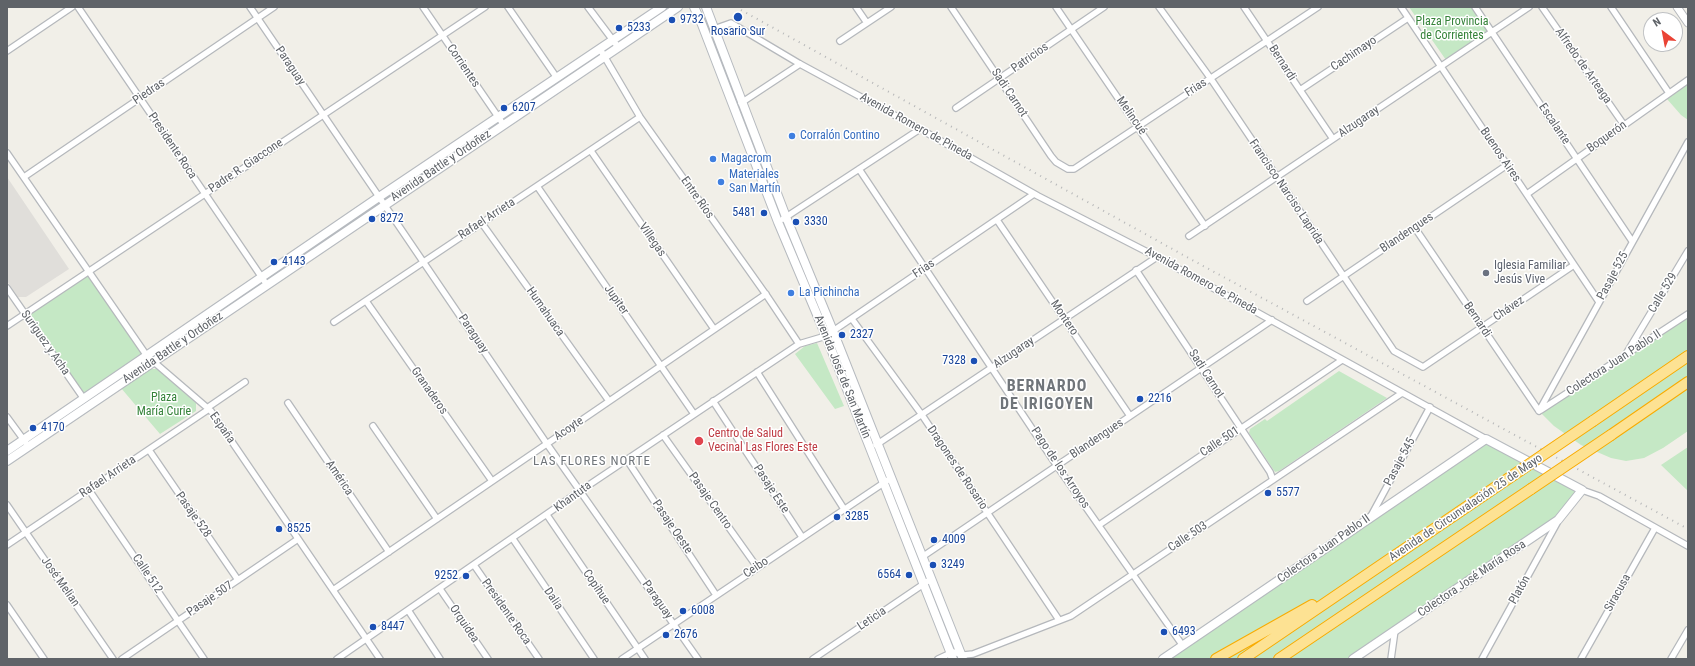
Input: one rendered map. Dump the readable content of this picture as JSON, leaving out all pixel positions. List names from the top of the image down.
{
  "streets": {
    "highway": ["Avenida de Circunvalación 25 de Mayo"],
    "main road": [
      "Avenida Romero de Pineda",
      "Avenida Battle y Ordoñez",
      "Colectora Juan Pablo II",
      "Avenida José de San Martín",
      "Colectora José María Rosa"
    ],
    "street": [
      "Cachimayo",
      "Patricios",
      "Bernardi",
      "Paraguay",
      "Corrientes",
      "Alfredo de Arteaga",
      "Frias",
      "Piedras",
      "Sadi Carnot",
      "Melincué",
      "Alzugaray",
      "Escalante",
      "Boquerón",
      "Presidente Roca",
      "Buenos Aires",
      "Padre R. Giaccone",
      "Francisco Narciso Laprida",
      "Entre Ríos",
      "Rafael Arrieta",
      "Blandengues",
      "Villegas",
      "Pasaje 525",
      "Calle 529",
      "Jupiter",
      "Chávez",
      "Humahuaca",
      "Montero",
      "Suriguez y Acha",
      "Granaderos",
      "España",
      "Acoyte",
      "Calle 501",
      "Pasaje 545",
      "Dragones de Rosario",
      "Pago de los Arroyos",
      "América",
      "Pasaje Este",
      "Khantuta",
      "Pasaje Centro",
      "Pasaje 528",
      "Pasaje Oeste",
      "Calle 503",
      "Ceibo",
      "Calle 512",
      "José Melian",
      "Copihue",
      "Platón",
      "Siracusa",
      "Pasaje 507",
      "Dalia",
      "Leticia",
      "Orquidea"
    ]
  },
  "crossings": [
    ["Cachimayo", "Bernardi"],
    ["Cachimayo", "Buenos Aires"],
    ["Patricios", "Sadi Carnot"],
    ["Patricios", "Melincué"],
    ["Bernardi", "Frias"],
    ["Bernardi", "Alzugaray"],
    ["Bernardi", "Blandengues"],
    ["Bernardi", "Pasaje 525"],
    ["Bernardi", "Chávez"],
    ["Bernardi", "Colectora Juan Pablo II"],
    ["Paraguay", "Piedras"],
    ["Paraguay", "Padre R. Giaccone"],
    ["Paraguay", "Avenida Battle y Ordoñez"],
    ["Paraguay", "Rafael Arrieta"],
    ["Paraguay", "Acoyte"],
    ["Paraguay", "Khantuta"],
    ["Paraguay", "Ceibo"],
    ["Corrientes", "Padre R. Giaccone"],
    ["Corrientes", "Avenida Battle y Ordoñez"],
    ["Alfredo de Arteaga", "Boquerón"],
    ["Frias", "Sadi Carnot"],
    ["Frias", "Melincué"],
    ["Frias", "Avenida Romero de Pineda"],
    ["Frias", "Francisco Narciso Laprida"],
    ["Frias", "Montero"],
    ["Frias", "Avenida José de San Martín"],
    ["Frias", "Dragones de Rosario"],
    ["Frias", "Pago de los Arroyos"],
    ["Frias", "Khantuta"],
    ["Piedras", "Presidente Roca"],
    ["Piedras", "España"],
    ["Sadi Carnot", "Alzugaray"],
    ["Sadi Carnot", "Blandengues"],
    ["Sadi Carnot", "Calle 501"],
    ["Sadi Carnot", "Calle 503"],
    ["Melincué", "Alzugaray"],
    ["Alzugaray", "Escalante"],
    ["Alzugaray", "Avenida Romero de Pineda"],
    ["Alzugaray", "Buenos Aires"],
    ["Alzugaray", "Francisco Narciso Laprida"],
    ["Alzugaray", "Montero"],
    ["Alzugaray", "Avenida José de San Martín"],
    ["Alzugaray", "Dragones de Rosario"],
    ["Alzugaray", "Pago de los Arroyos"],
    ["Escalante", "Boquerón"],
    ["Escalante", "Pasaje 525"],
    ["Avenida Romero de Pineda", "Blandengues"],
    ["Avenida Romero de Pineda", "Colectora Juan Pablo II"],
    ["Avenida Romero de Pineda", "Avenida José de San Martín"],
    ["Avenida Romero de Pineda", "Calle 501"],
    ["Avenida Romero de Pineda", "Pasaje 545"],
    ["Avenida Romero de Pineda", "Calle 503"],
    ["Avenida Romero de Pineda", "Colectora José María Rosa"],
    ["Avenida Romero de Pineda", "Siracusa"],
    ["Boquerón", "Buenos Aires"],
    ["Presidente Roca", "Padre R. Giaccone"],
    ["Presidente Roca", "Avenida Battle y Ordoñez"],
    ["Presidente Roca", "Khantuta"],
    ["Buenos Aires", "Blandengues"],
    ["Buenos Aires", "Pasaje 525"],
    ["Buenos Aires", "Chávez"],
    ["Padre R. Giaccone", "Suriguez y Acha"],
    ["Padre R. Giaccone", "España"],
    ["Avenida Battle y Ordoñez", "Entre Ríos"],
    ["Avenida Battle y Ordoñez", "Suriguez y Acha"],
    ["Avenida Battle y Ordoñez", "España"],
    ["Francisco Narciso Laprida", "Blandengues"],
    ["Francisco Narciso Laprida", "Chávez"],
    ["Entre Ríos", "Rafael Arrieta"],
    ["Entre Ríos", "Acoyte"],
    ["Entre Ríos", "Khantuta"],
    ["Rafael Arrieta", "Villegas"],
    ["Rafael Arrieta", "Jupiter"],
    ["Rafael Arrieta", "Humahuaca"],
    ["Rafael Arrieta", "Granaderos"],
    ["Rafael Arrieta", "España"],
    ["Rafael Arrieta", "Pasaje 528"],
    ["Rafael Arrieta", "Calle 512"],
    ["Rafael Arrieta", "José Melian"],
    ["Blandengues", "Montero"],
    ["Blandengues", "Avenida José de San Martín"],
    ["Blandengues", "Dragones de Rosario"],
    ["Blandengues", "Pago de los Arroyos"],
    ["Villegas", "Acoyte"],
    ["Pasaje 525", "Colectora Juan Pablo II"],
    ["Calle 529", "Colectora Juan Pablo II"],
    ["Jupiter", "Acoyte"],
    ["Jupiter", "Khantuta"],
    ["Humahuaca", "Acoyte"],
    ["Colectora Juan Pablo II", "Pasaje 545"],
    ["Colectora Juan Pablo II", "Pago de los Arroyos"],
    ["Avenida José de San Martín", "Khantuta"],
    ["Avenida José de San Martín", "Calle 503"],
    ["Avenida José de San Martín", "Ceibo"],
    ["Avenida José de San Martín", "Leticia"],
    ["Granaderos", "Acoyte"],
    ["España", "Acoyte"],
    ["España", "Khantuta"],
    ["España", "Pasaje 507"],
    ["Acoyte", "América"],
    ["Calle 501", "Pago de los Arroyos"],
    ["Dragones de Rosario", "Calle 503"],
    ["Pago de los Arroyos", "Calle 503"],
    ["Pasaje Este", "Khantuta"],
    ["Pasaje Este", "Ceibo"],
    ["Khantuta", "Pasaje Centro"],
    ["Khantuta", "Pasaje Oeste"],
    ["Khantuta", "Copihue"],
    ["Khantuta", "Dalia"],
    ["Khantuta", "Orquidea"],
    ["Pasaje Centro", "Ceibo"],
    ["Pasaje 528", "Pasaje 507"],
    ["Pasaje Oeste", "Ceibo"],
    ["Ceibo", "Copihue"],
    ["Calle 512", "Pasaje 507"],
    ["Colectora José María Rosa", "Platón"]
  ],
  "districts": ["BERNARDO DE IRIGOYEN", "LAS FLORES NORTE"],
  "parks": ["Plaza Provincia de Corrientes", "Plaza María Curie"],
  "places": [
    "Rosario Sur",
    "9732",
    "5233",
    "6207",
    "Corralón Contino",
    "Magacrom",
    "Materiales San Martín",
    "5481",
    "8272",
    "3330",
    "4143",
    "Iglesia Familiar Jesús Vive",
    "La Pichincha",
    "2327",
    "7328",
    "2216",
    "4170",
    "Centro de Salud Vecinal Las Flores Este",
    "5577",
    "3285",
    "8525",
    "4009",
    "3249",
    "6564",
    "9252",
    "6008",
    "8447",
    "6493",
    "2676"
  ],
  "north": "top left"
}
